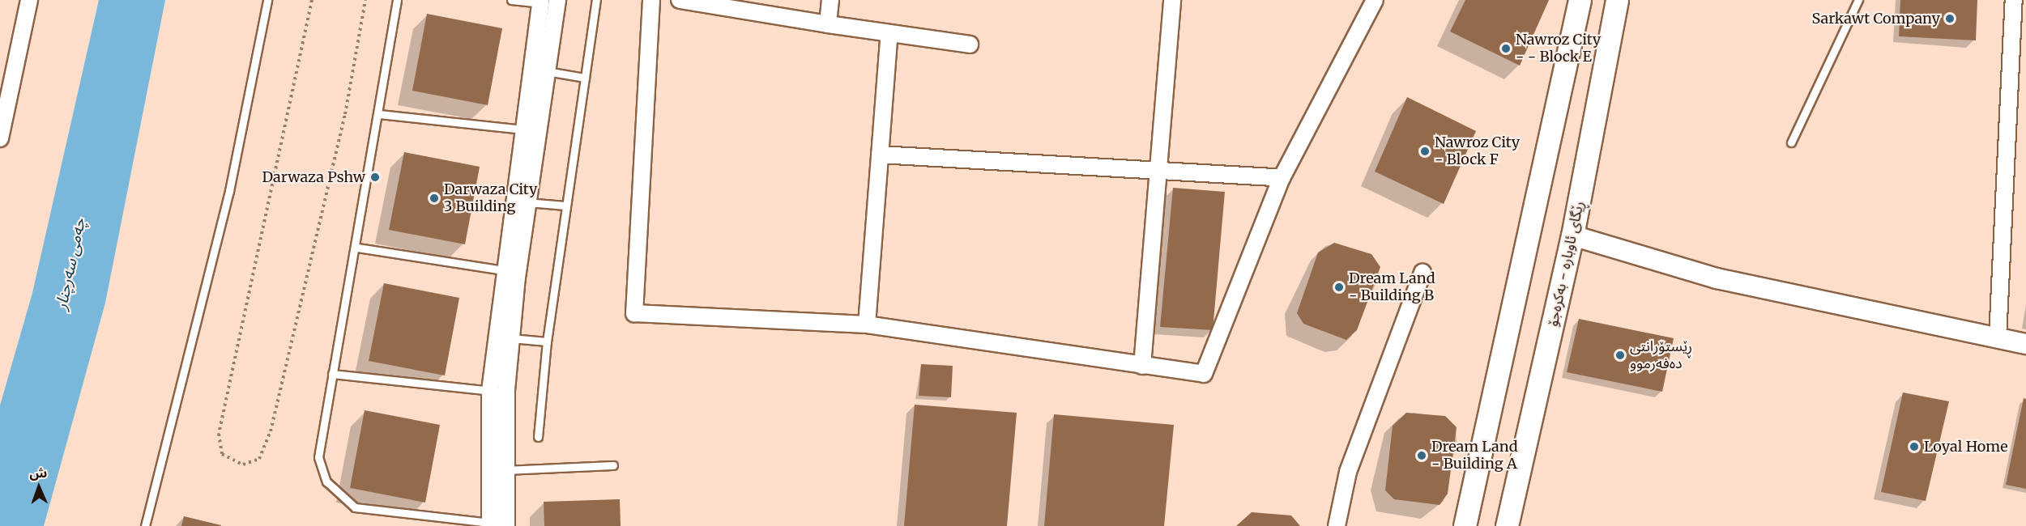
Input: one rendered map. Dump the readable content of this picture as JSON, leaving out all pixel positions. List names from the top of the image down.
{
  "streets": {
    "main road": ["ڕێگای ئاوبارە - بەکرەجۆ"]
  },
  "water": ["چەمی سەرچنار"],
  "places": [
    "Sarkawt Company",
    "Nawroz City - - Block E",
    "Nawroz City - Block F",
    "Darwaza Pshw",
    "Darwaza City 3 Building",
    "Dream Land - Building B",
    "ڕێستۆرانتی دەفەرموو",
    "Loyal Home",
    "Dream Land - Building A"
  ],
  "north": "top"
}
